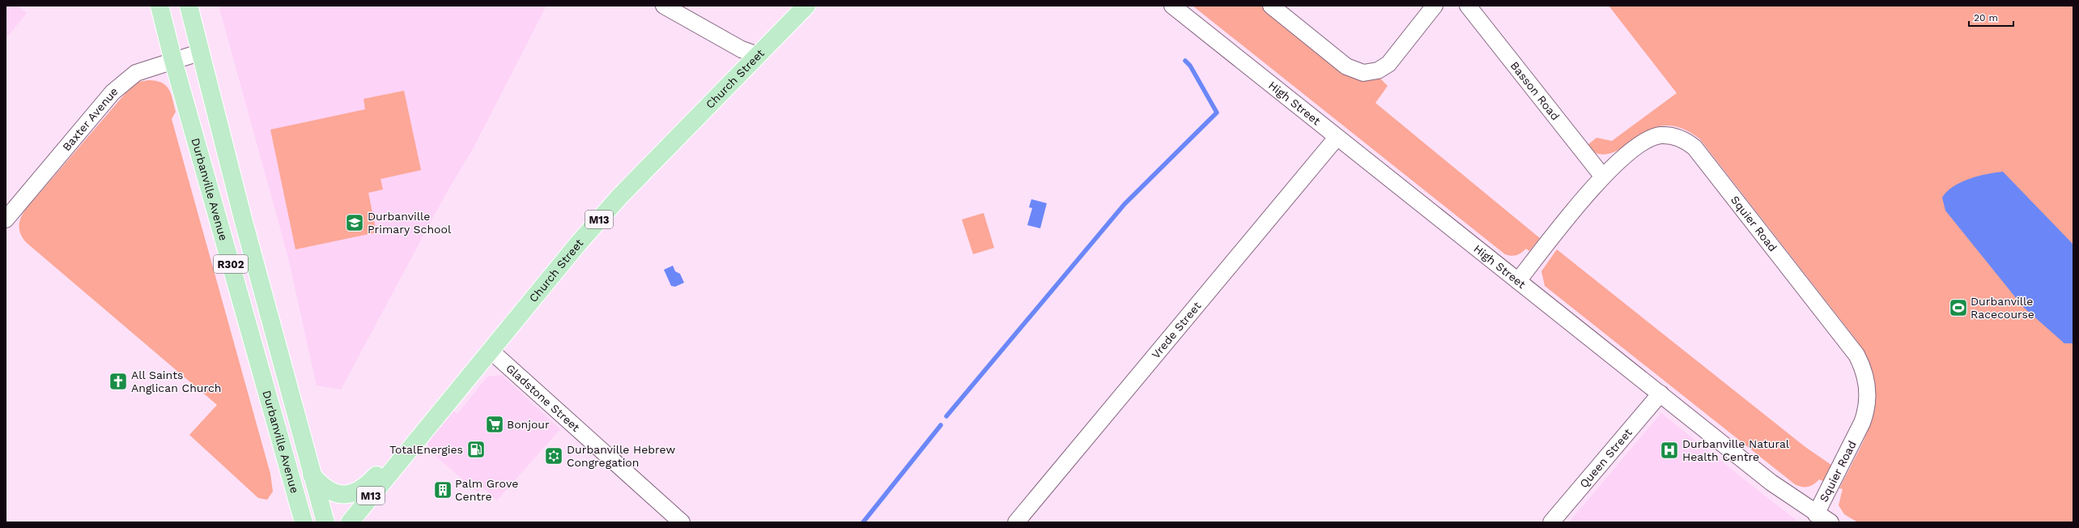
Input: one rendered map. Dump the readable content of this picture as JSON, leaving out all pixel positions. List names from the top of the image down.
{
  "streets": {
    "main road": [
      "Church Street",
      "Durbanville Avenue",
      "M13",
      "R302"
    ],
    "street": [
      "Basson Road",
      "High Street",
      "Baxter Avenue",
      "Squier Road",
      "Vrede Street",
      "Gladstone Street",
      "Queen Street"
    ]
  },
  "crossings": [
    ["Church Street", "Gladstone Street"],
    ["Basson Road", "Squier Road"],
    ["High Street", "Squier Road"],
    ["High Street", "Vrede Street"],
    ["High Street", "Queen Street"],
    ["Baxter Avenue", "Durbanville Avenue"]
  ],
  "places": {
    "school or university": ["Durbanville Primary School"],
    "sports": ["Durbanville Racecourse"],
    "church": ["All Saints Anglican Church"],
    "supermarket": ["Bonjour"],
    "fuel station": ["TotalEnergies"],
    "hospital": ["Durbanville Natural Health Centre"],
    "synagogue": ["Durbanville Hebrew Congregation"],
    "building": ["Palm Grove Centre"]
  },
  "scale_bar": "20 m"
}
